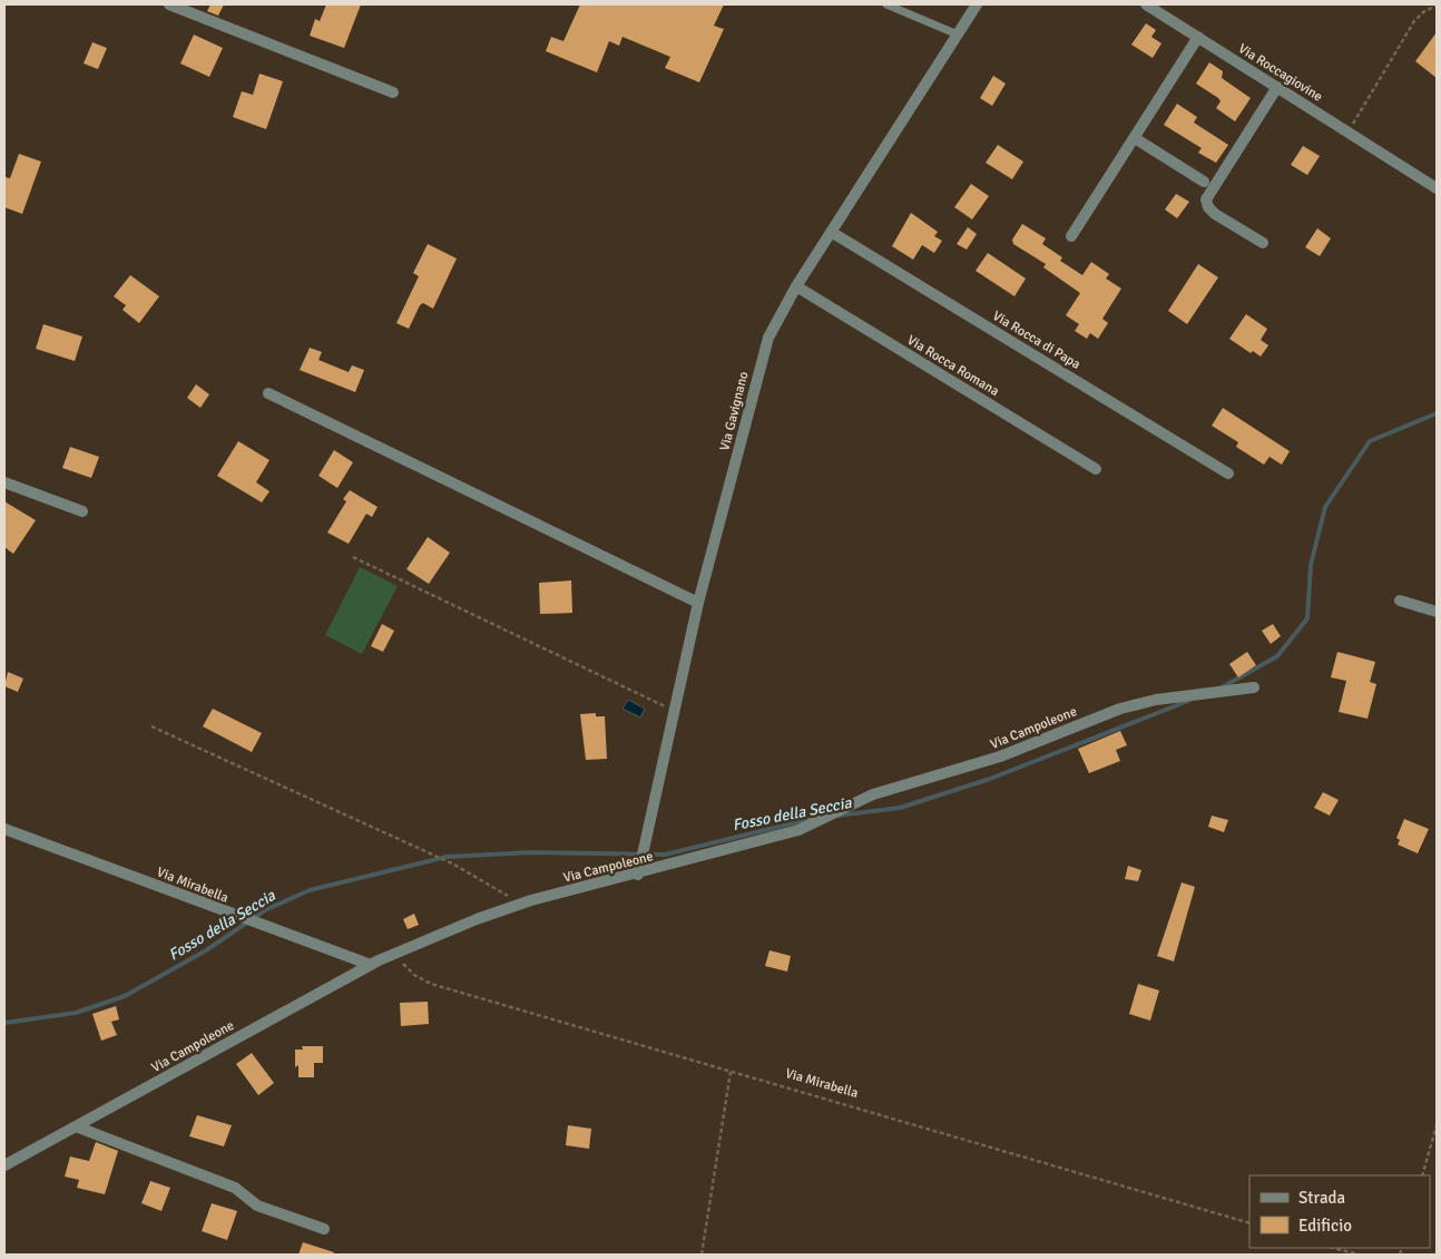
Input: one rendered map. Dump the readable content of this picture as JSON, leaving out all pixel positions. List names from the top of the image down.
{
  "streets": {
    "street": [
      "Via Roccagiovine",
      "Via Rocca di Papa",
      "Via Rocca Romana",
      "Via Gavignano",
      "Via Campoleone",
      "Via Mirabella"
    ]
  },
  "crossings": [
    ["Via Rocca di Papa", "Via Gavignano"],
    ["Via Rocca Romana", "Via Gavignano"],
    ["Via Gavignano", "Via Campoleone"],
    ["Via Campoleone", "Via Mirabella"]
  ],
  "water": ["Fosso della Seccia"],
  "legend": ["Strada", "Edificio"]
}
